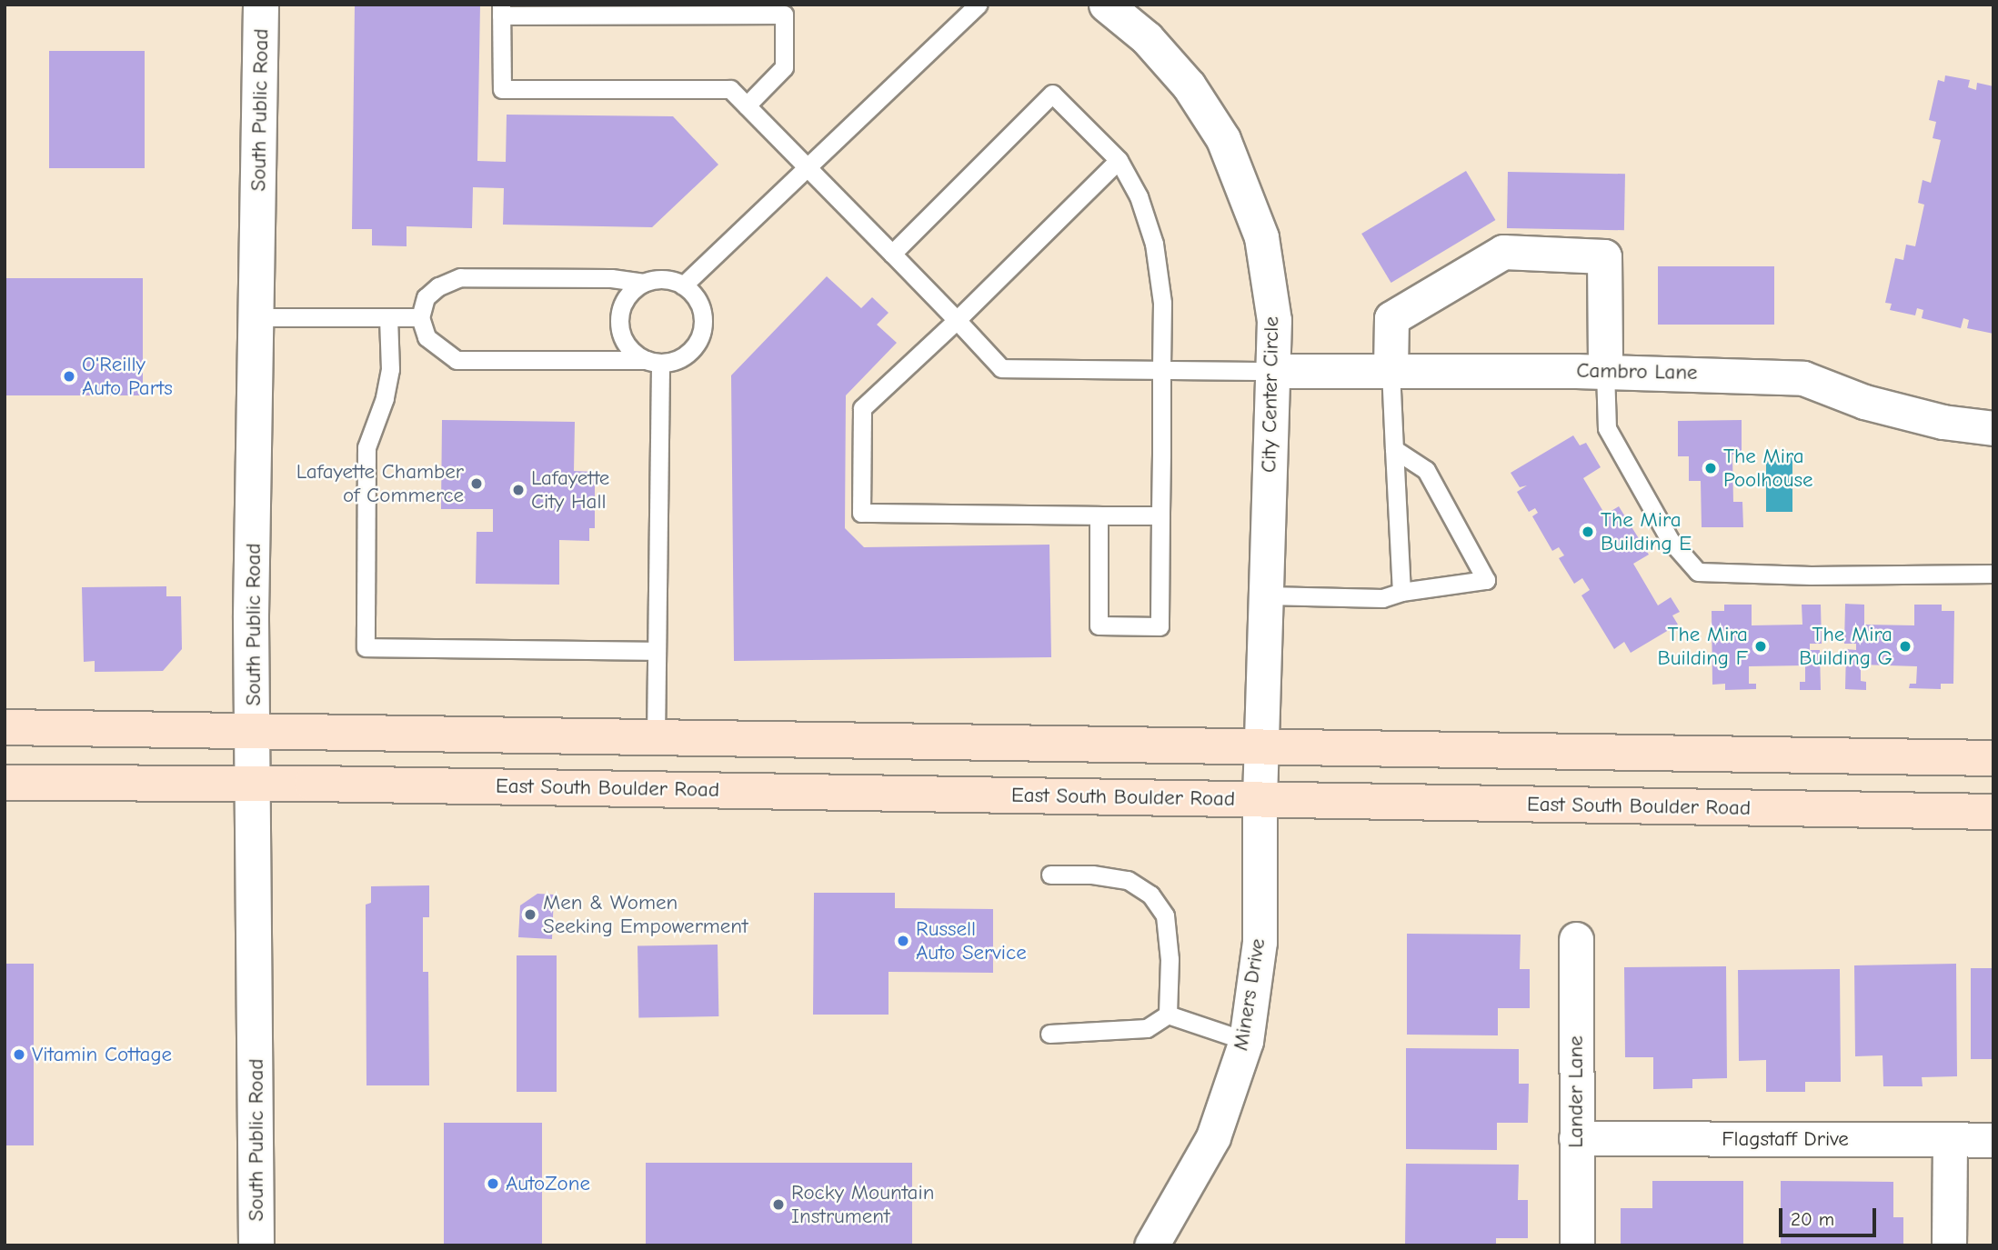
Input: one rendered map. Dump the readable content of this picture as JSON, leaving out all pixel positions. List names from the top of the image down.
{
  "streets": {
    "main road": ["East South Boulder Road"],
    "street": [
      "South Public Road",
      "Cambro Lane",
      "City Center Circle",
      "Miners Drive",
      "Lander Lane",
      "Flagstaff Drive"
    ]
  },
  "crossings": [
    ["South Public Road", "East South Boulder Road"],
    ["Cambro Lane", "City Center Circle"],
    ["City Center Circle", "East South Boulder Road"],
    ["City Center Circle", "Miners Drive"],
    ["East South Boulder Road", "Miners Drive"],
    ["Lander Lane", "Flagstaff Drive"]
  ],
  "places": [
    "O'Reilly Auto Parts",
    "The Mira Poolhouse",
    "Lafayette Chamber of Commerce",
    "Lafayette City Hall",
    "The Mira Building E",
    "The Mira Building F",
    "The Mira Building G",
    "Men & Women Seeking Empowerment",
    "Russell Auto Service",
    "Vitamin Cottage",
    "AutoZone",
    "Rocky Mountain Instrument"
  ],
  "scale_bar": "20 m"
}
